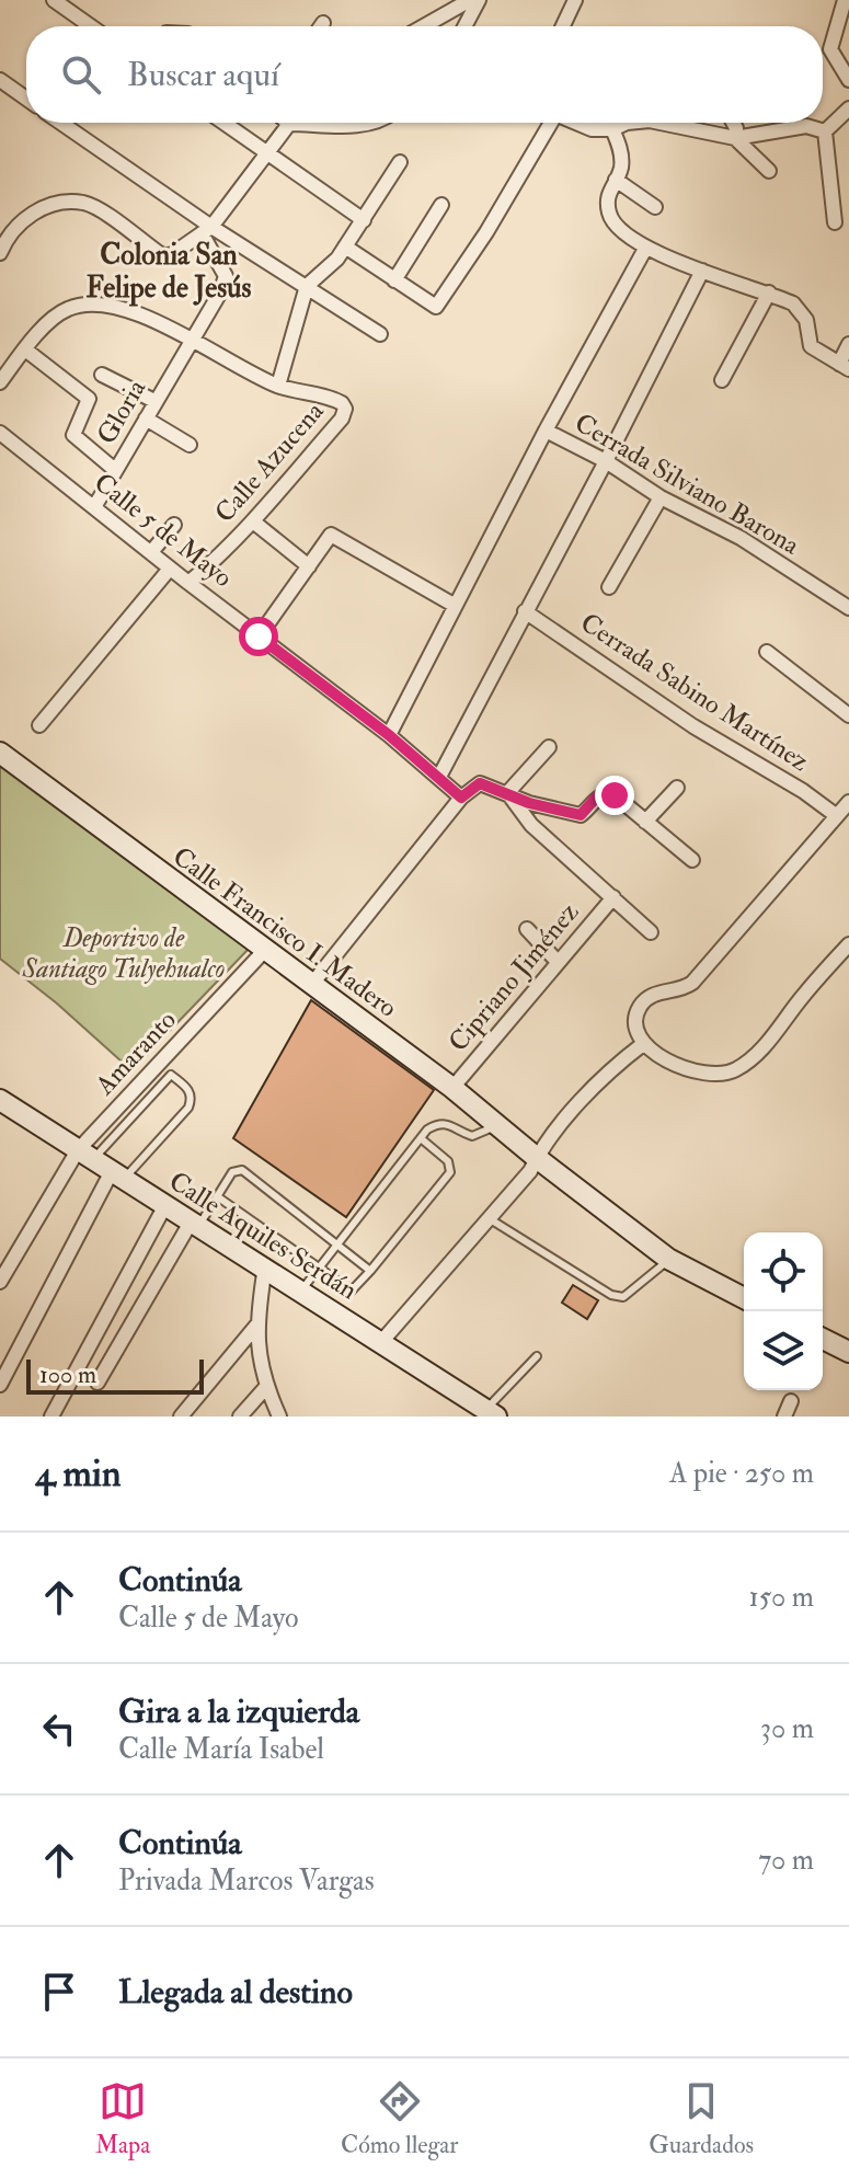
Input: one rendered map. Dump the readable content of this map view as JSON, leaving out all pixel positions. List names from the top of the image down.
{
  "streets": {
    "main road": ["Calle Francisco I. Madero", "Calle Aquiles Serdán"],
    "street": [
      "Gloria",
      "Calle Azucena",
      "Cerrada Silviano Barona",
      "Calle 5 de Mayo",
      "Cerrada Sabino Martínez",
      "Cipriano Jiménez",
      "Amaranto"
    ]
  },
  "crossings": [
    ["Gloria", "Calle 5 de Mayo"],
    ["Calle Azucena", "Calle 5 de Mayo"],
    ["Calle Francisco I. Madero", "Cipriano Jiménez"],
    ["Calle Francisco I. Madero", "Amaranto"],
    ["Amaranto", "Calle Aquiles Serdán"]
  ],
  "districts": ["Colonia San Felipe de Jesús"],
  "parks": ["Deportivo de Santiago Tulyehualco"],
  "scale_bar": "100 m",
  "page": {
    "search": "Buscar aquí",
    "scale": "100 m",
    "heading": ["4 min", "A pie · 250 m"],
    "list": [
      ["Continúa", "Calle 5 de Mayo", "150 m"],
      ["Gira a la izquierda", "Calle María Isabel", "30 m"],
      ["Continúa", "Privada Marcos Vargas", "70 m"],
      "Llegada al destino"
    ],
    "nav": ["Mapa", "Cómo llegar", "Guardados"]
  }
}
